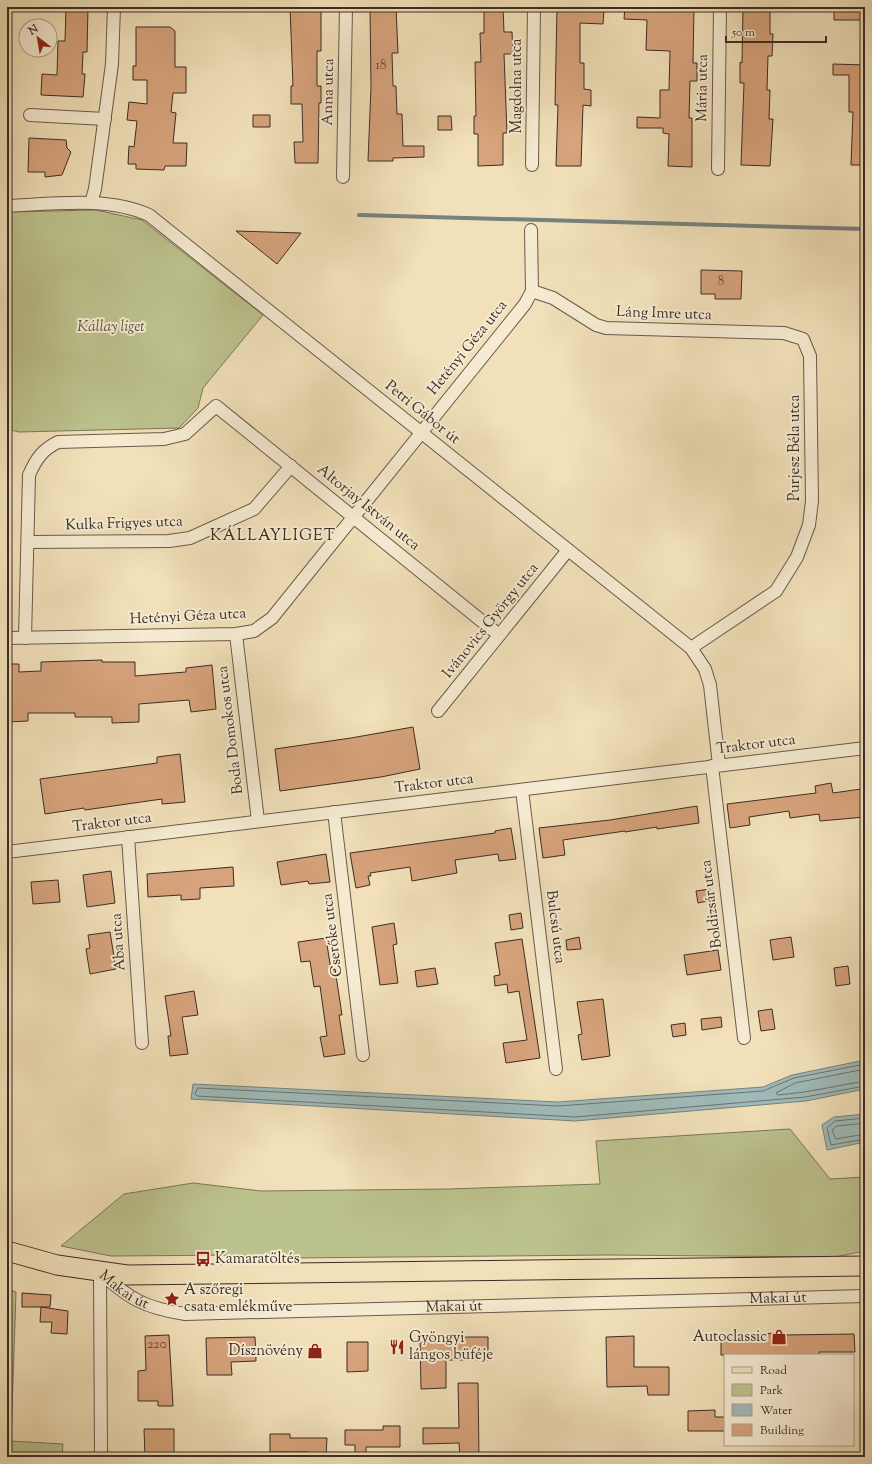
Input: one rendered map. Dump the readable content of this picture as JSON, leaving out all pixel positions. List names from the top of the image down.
{
  "streets": {
    "main road": ["Makai út"],
    "street": [
      "Magdolna utca",
      "Mária utca",
      "Anna utca",
      "Láng Imre utca",
      "Hetényi Géza utca",
      "Petri Gábor út",
      "Purjesz Béla utca",
      "Altorjay István utca",
      "Kulka Frigyes utca",
      "Ivánovics György utca",
      "Boda Domokos utca",
      "Traktor utca",
      "Boldizsár utca",
      "Bulcsú utca",
      "Cserőke utca",
      "Aba utca"
    ]
  },
  "crossings": [
    ["Láng Imre utca", "Hetényi Géza utca"],
    ["Láng Imre utca", "Purjesz Béla utca"],
    ["Hetényi Géza utca", "Petri Gábor út"],
    ["Hetényi Géza utca", "Altorjay István utca"],
    ["Hetényi Géza utca", "Boda Domokos utca"],
    ["Petri Gábor út", "Purjesz Béla utca"],
    ["Petri Gábor út", "Ivánovics György utca"],
    ["Petri Gábor út", "Traktor utca"],
    ["Petri Gábor út", "Boldizsár utca"],
    ["Altorjay István utca", "Kulka Frigyes utca"],
    ["Altorjay István utca", "Ivánovics György utca"],
    ["Boda Domokos utca", "Traktor utca"],
    ["Traktor utca", "Boldizsár utca"],
    ["Traktor utca", "Bulcsú utca"],
    ["Traktor utca", "Cserőke utca"],
    ["Traktor utca", "Aba utca"]
  ],
  "districts": ["KÁLLAYLIGET"],
  "parks": ["Kállay liget"],
  "places": {
    "bus stop": ["Kamaratöltés"],
    "place": ["A szőregi csata emlékműve"],
    "shop": ["Autoclassic", "Dísznövény"],
    "restaurant": ["Gyöngyi lángos büféje"]
  },
  "house_numbers": ["18", "8", "220"],
  "legend": [
    "Road",
    "Park",
    "Water",
    "Building"
  ],
  "scale_bar": "50 m",
  "north": "top left"
}
